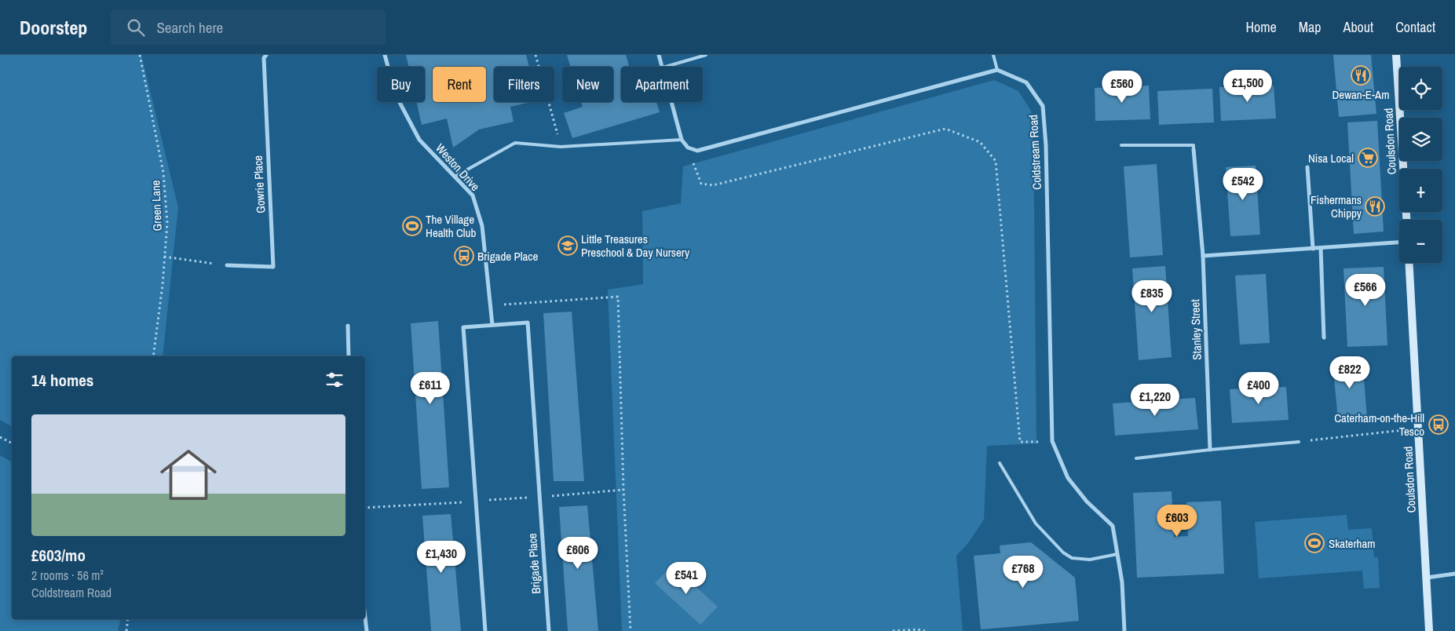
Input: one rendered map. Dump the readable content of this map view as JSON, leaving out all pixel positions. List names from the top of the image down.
{
  "streets": {
    "street": [
      "Coulsdon Road",
      "Coldstream Road",
      "Weston Drive",
      "Gowrie Place",
      "Stanley Street",
      "Brigade Place"
    ],
    "path": ["Green Lane"]
  },
  "crossings": [
    ["Weston Drive", "Brigade Place"]
  ],
  "places": {
    "restaurant": ["Dewan-E-Am", "Fishermans Chippy"],
    "supermarket": ["Nisa Local"],
    "sports": ["The Village Health Club", "Skaterham"],
    "school or university": ["Little Treasures Preschool & Day Nursery"],
    "bus stop": ["Brigade Place", "Caterham-on-the-Hill Tesco"]
  },
  "page": {
    "header": "Doorstep",
    "search": "Search here",
    "nav": [
      "Home",
      "Map",
      "About",
      "Contact"
    ],
    "map_buttons": ["+", "−"],
    "chip": [
      "Buy",
      "Rent",
      "Filters",
      "New",
      "Apartment"
    ],
    "price": [
      "£1,500",
      "£560",
      "£542",
      "£566",
      "£835",
      "£822",
      "£611",
      "£400",
      "£1,220",
      "£603",
      "£606",
      "£1,430",
      "£768",
      "£541"
    ],
    "heading": "14 homes",
    "list": [
      {
        "name": "£603/mo",
        "note": "2 rooms · 56 m² · Coldstream Road"
      }
    ]
  }
}
